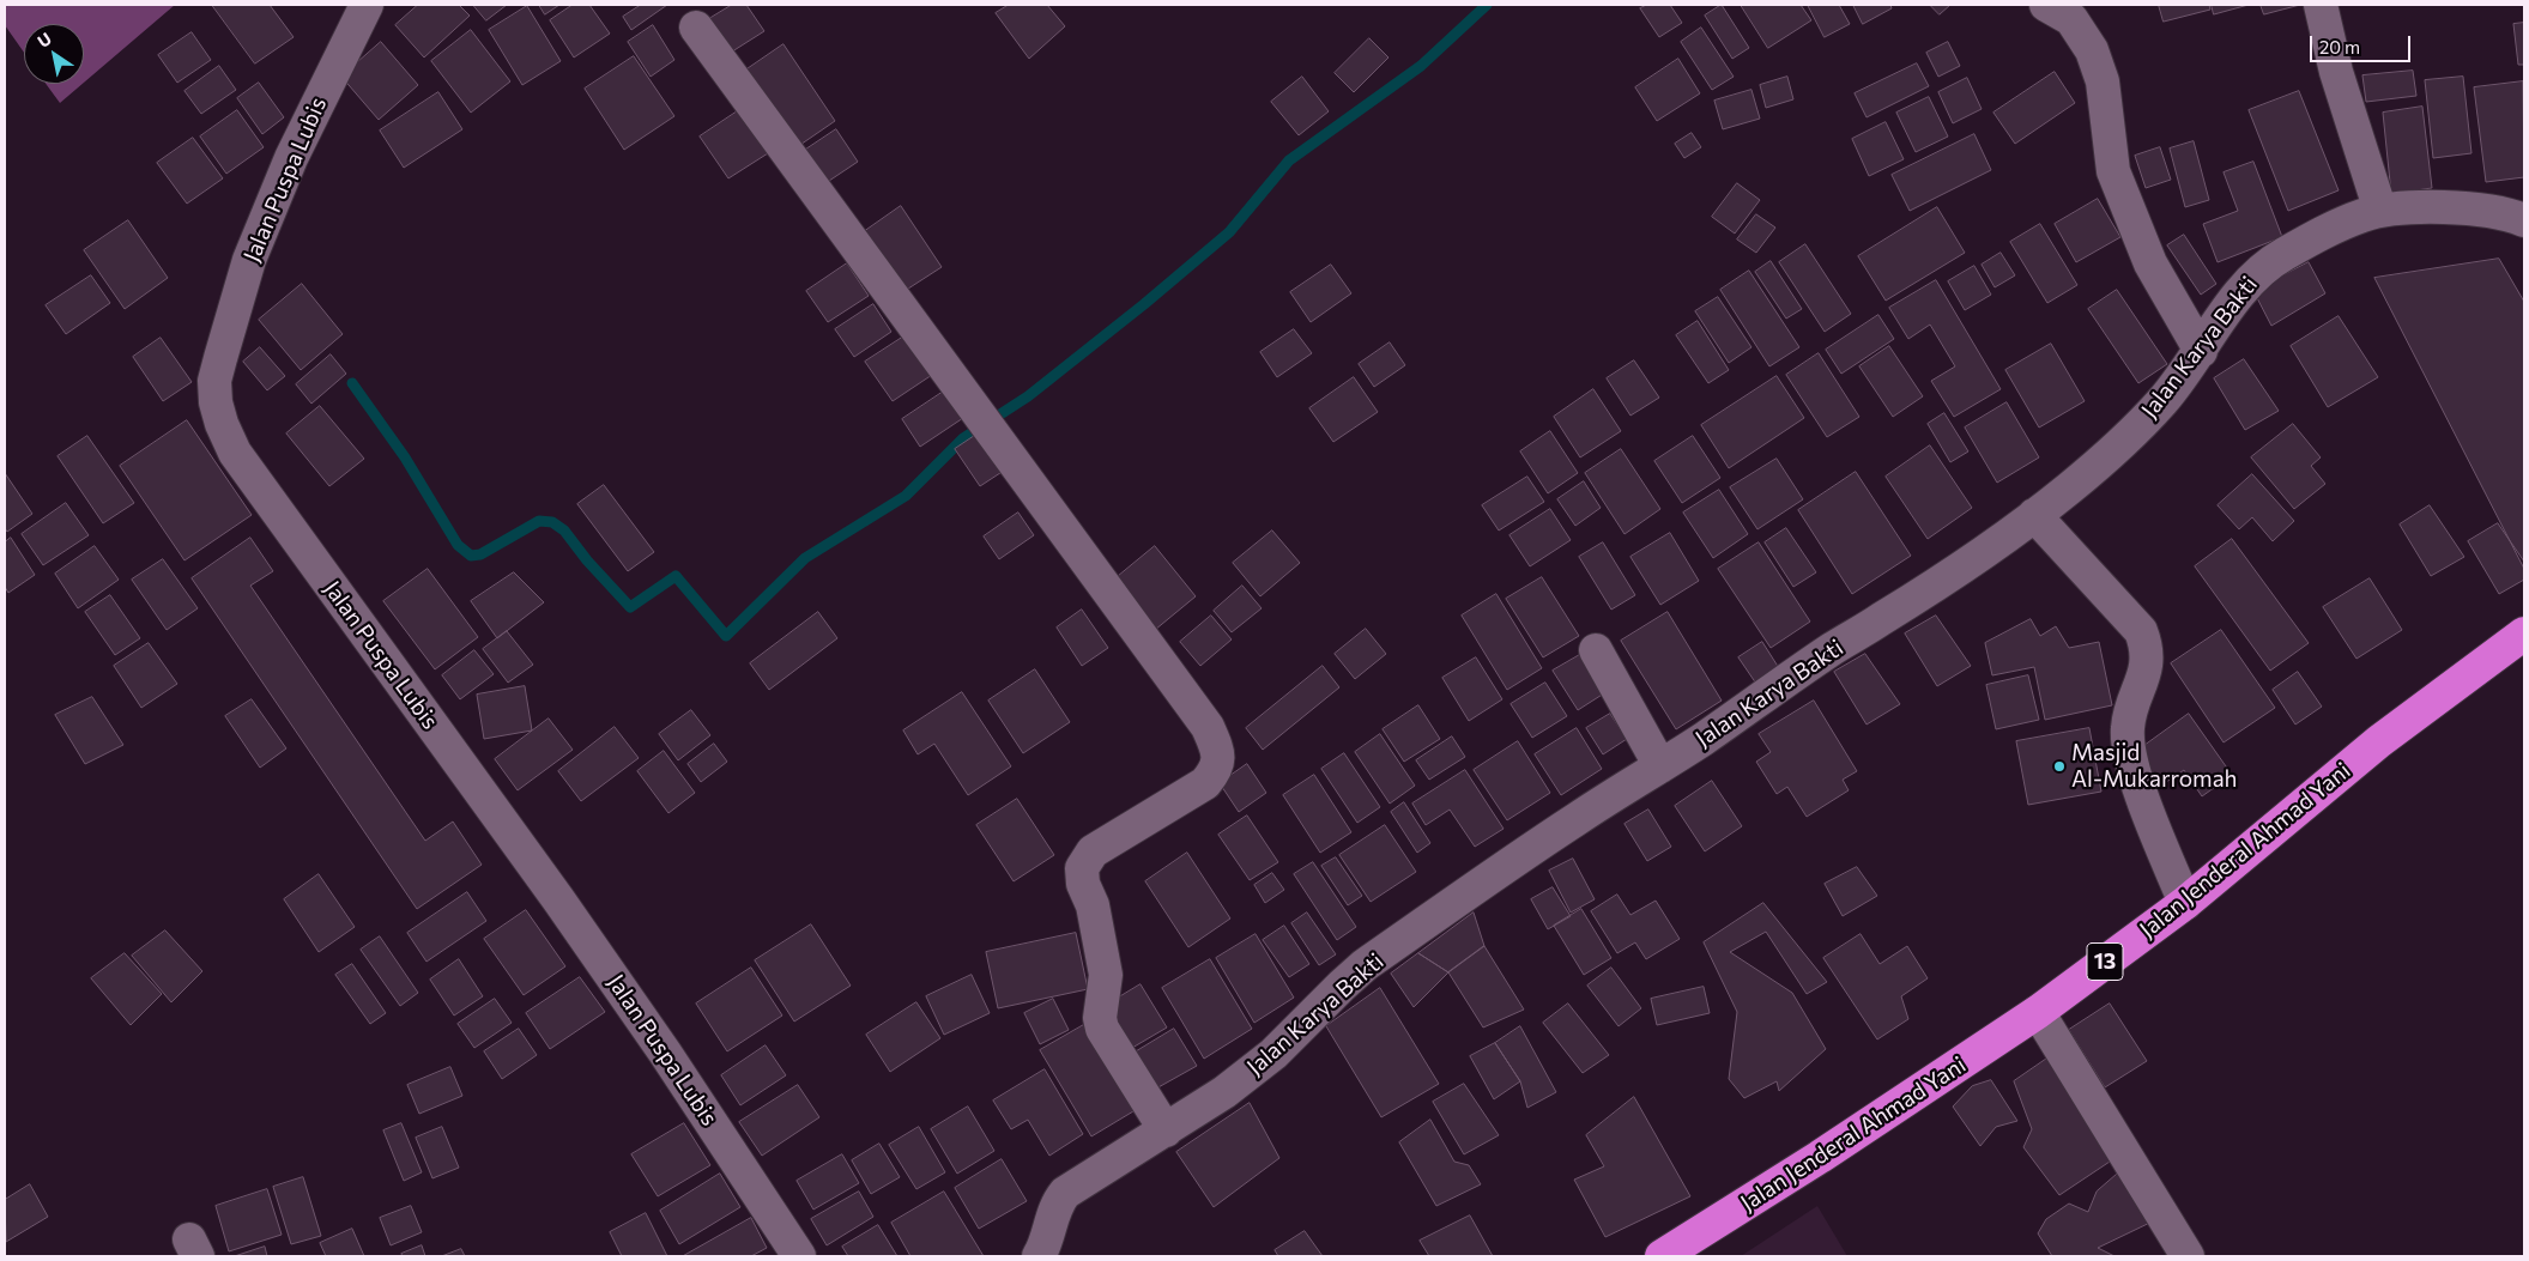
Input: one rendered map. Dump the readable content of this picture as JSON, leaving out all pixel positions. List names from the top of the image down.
{
  "streets": {
    "highway": ["Jalan Jenderal Ahmad Yani", "13"],
    "street": ["Jalan Puspa Lubis", "Jalan Karya Bakti"]
  },
  "places": ["Masjid Al-Mukarromah"],
  "scale_bar": "20 m",
  "north": "top left"
}
